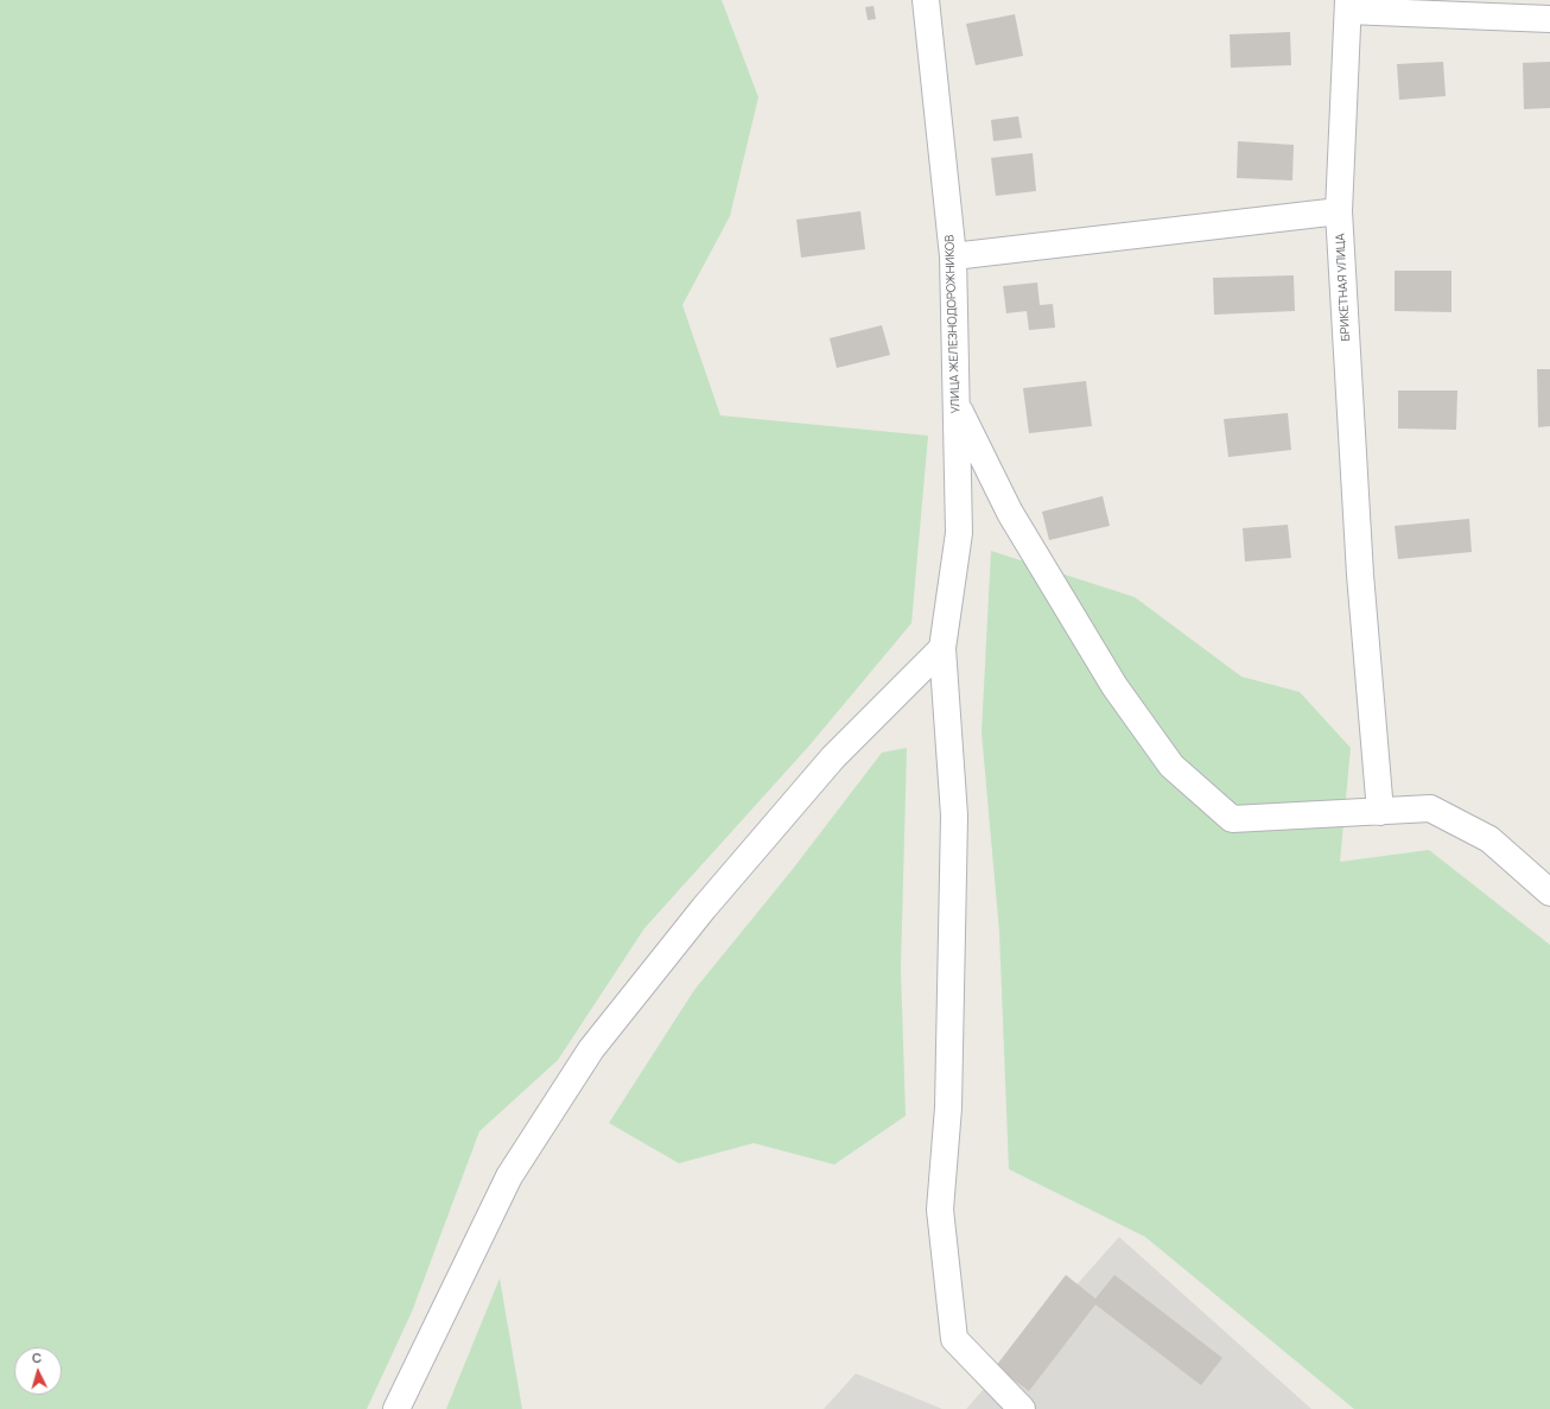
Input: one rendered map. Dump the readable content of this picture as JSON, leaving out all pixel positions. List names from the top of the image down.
{
  "streets": {
    "street": ["БРИКЕТНАЯ УЛИЦА", "УЛИЦА ЖЕЛЕЗНОДОРОЖНИКОВ"]
  },
  "north": "top"
}
